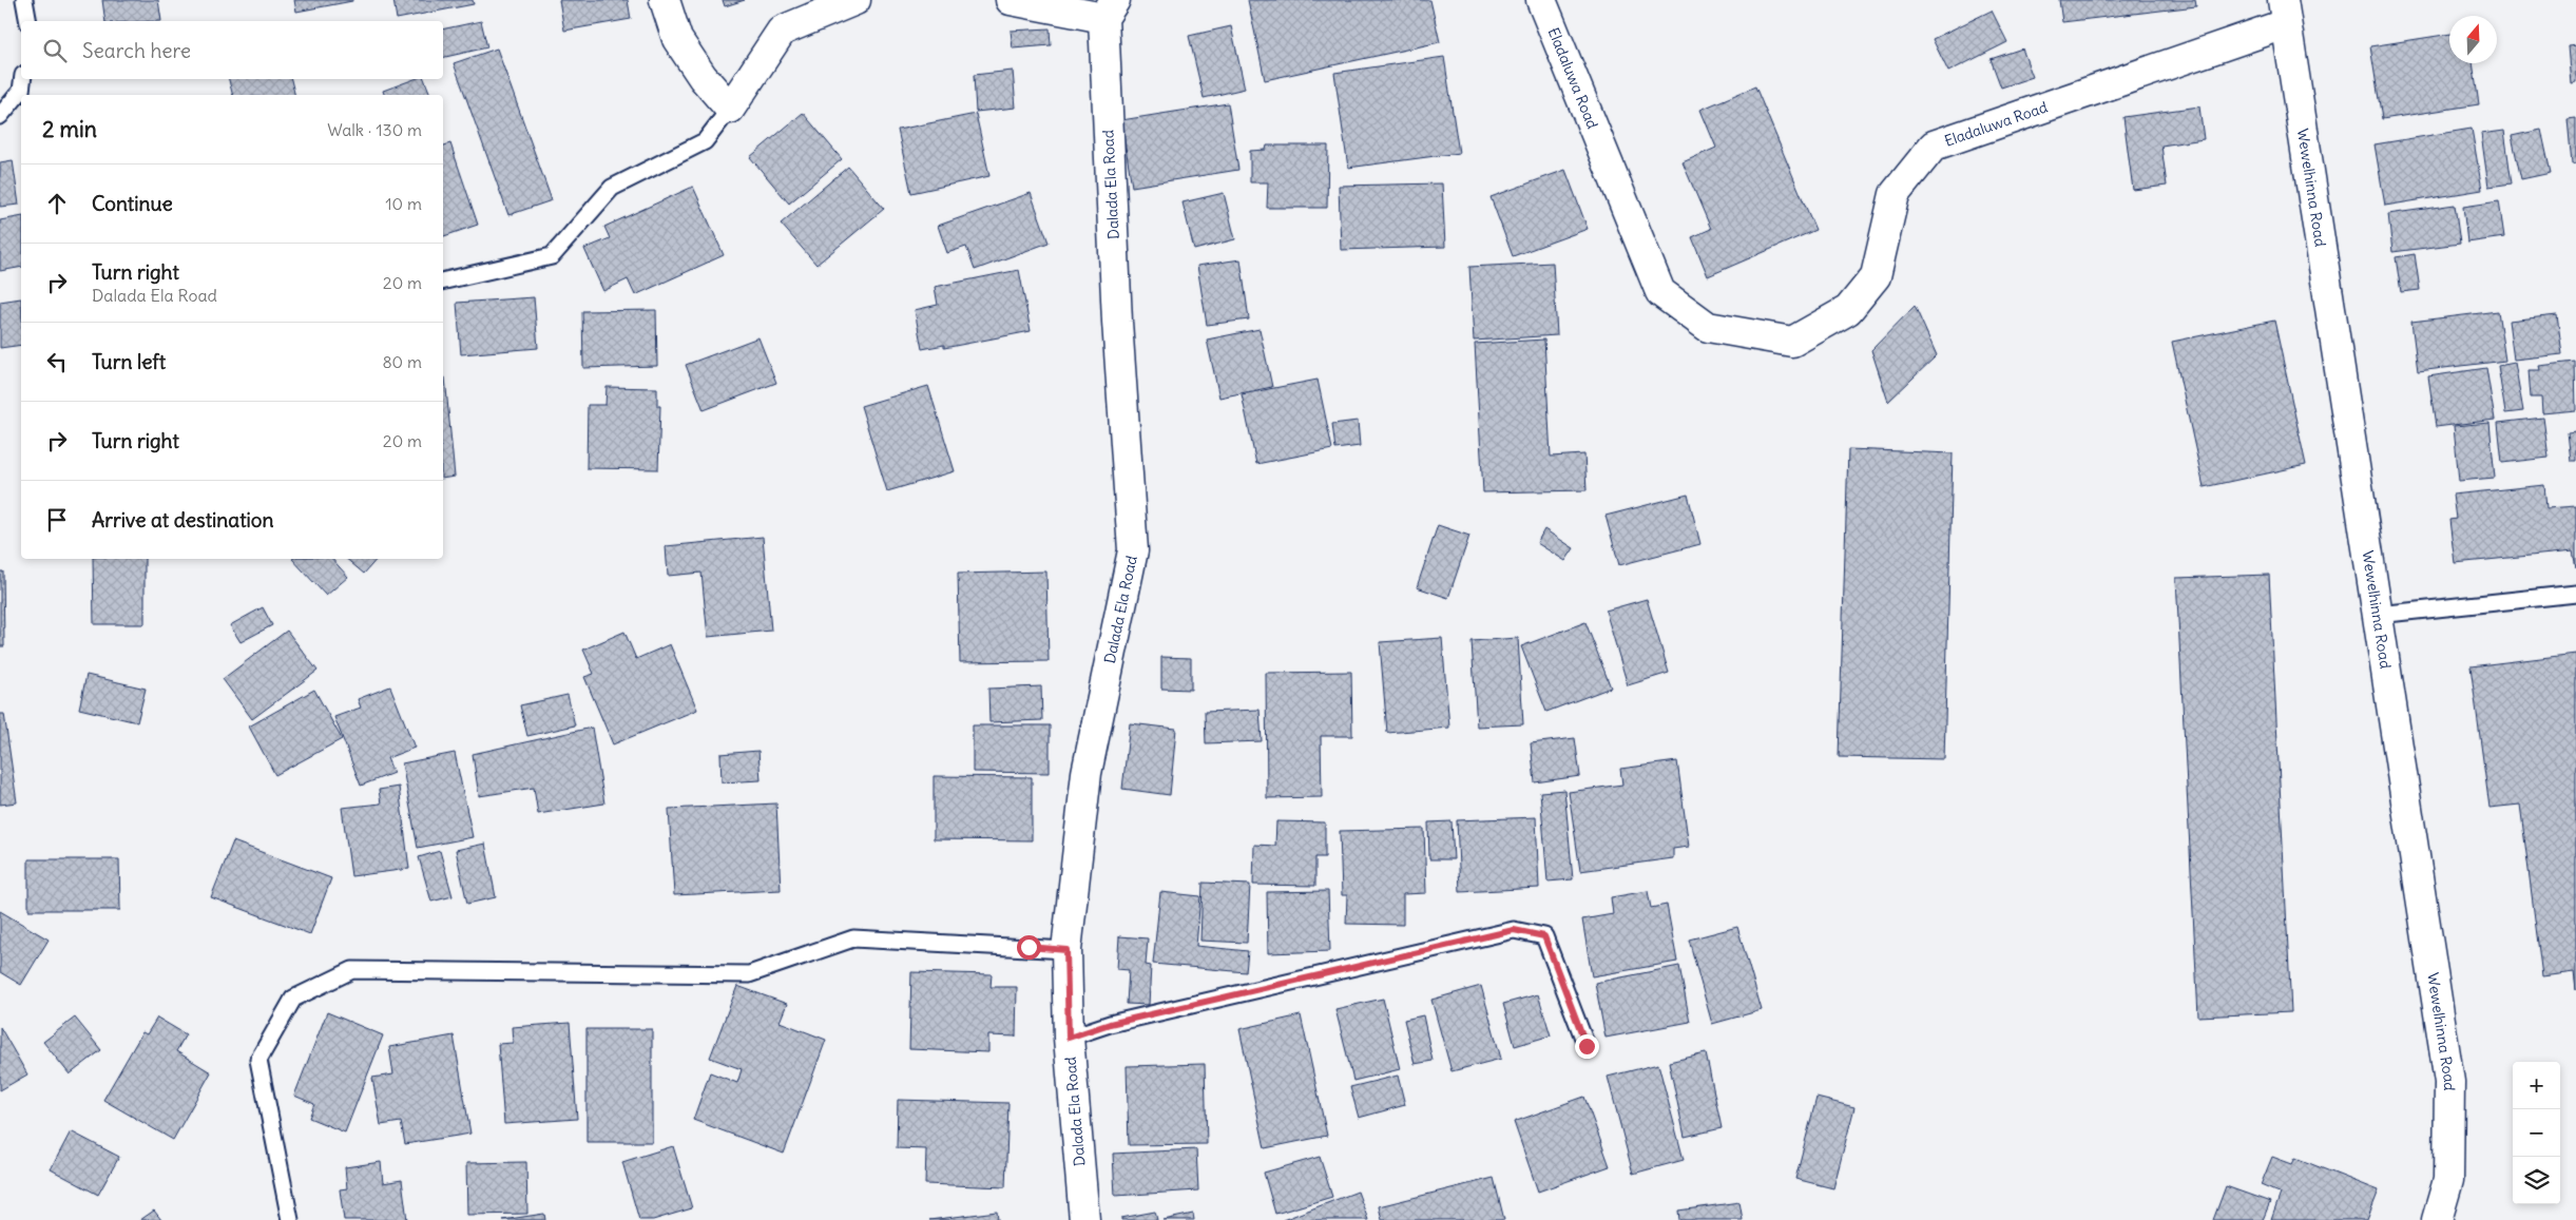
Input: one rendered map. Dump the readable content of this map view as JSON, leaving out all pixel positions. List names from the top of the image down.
{
  "streets": {
    "street": ["Eladaluwa Road", "Dalada Ela Road", "Wewelhinna Road"]
  },
  "crossings": [
    ["Eladaluwa Road", "Wewelhinna Road"]
  ],
  "north": "top",
  "page": {
    "search": "Search here",
    "heading": ["2 min", "Walk · 130 m"],
    "list": [
      ["Continue", "10 m"],
      ["Turn right", "Dalada Ela Road", "20 m"],
      ["Turn left", "80 m"],
      ["Turn right", "20 m"],
      "Arrive at destination"
    ],
    "map_buttons": ["+", "−"]
  }
}
